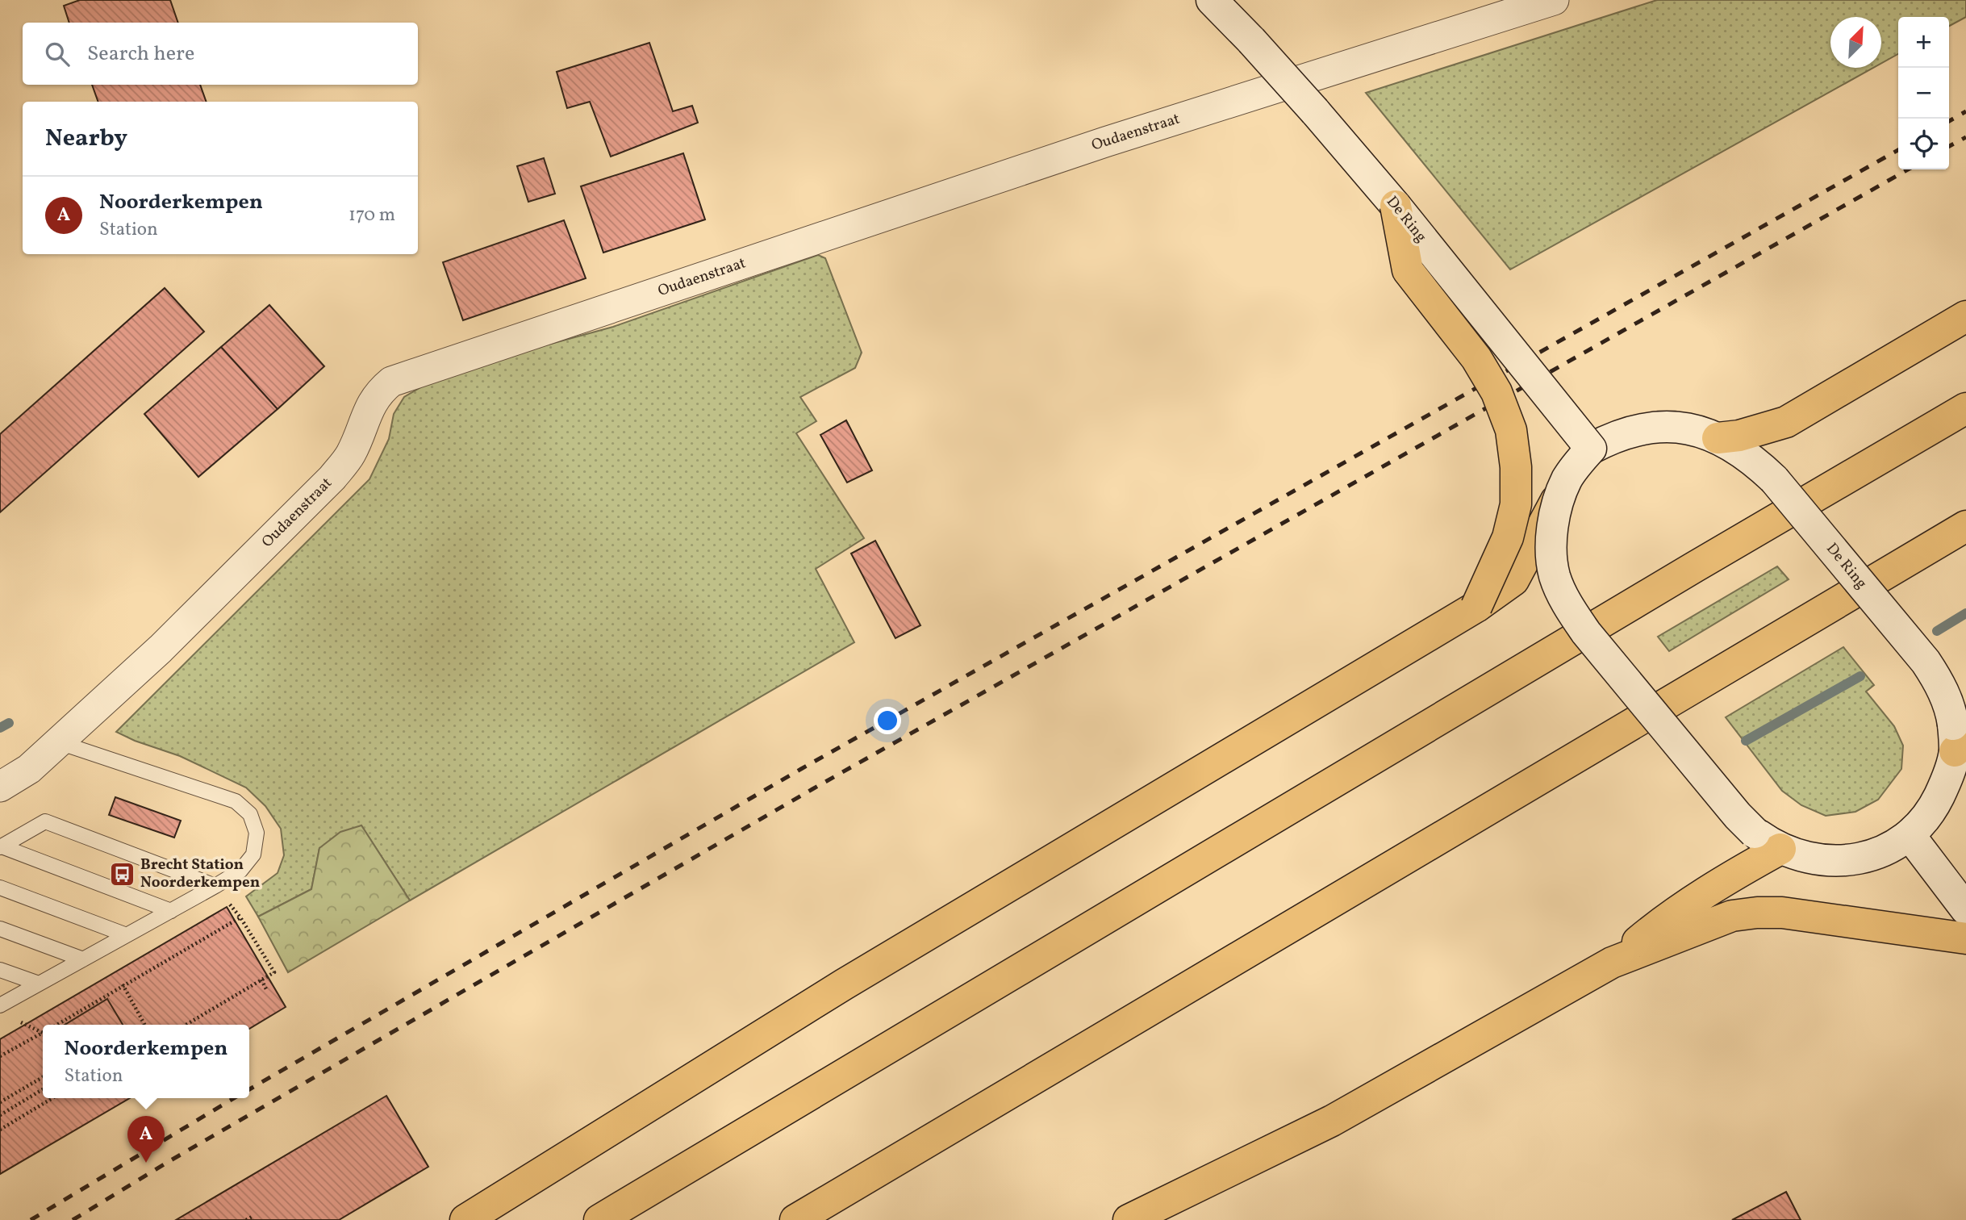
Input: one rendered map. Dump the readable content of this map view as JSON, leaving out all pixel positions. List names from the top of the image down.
{
  "streets": {
    "main road": ["De Ring"],
    "street": ["Oudaenstraat"]
  },
  "places": {
    "bus stop": ["Brecht Station Noorderkempen"]
  },
  "north": "top right",
  "page": {
    "map_buttons": ["+", "−"],
    "search": "Search here",
    "heading": "Nearby",
    "list": [
      {
        "mark": "A",
        "name": "Noorderkempen",
        "note": "Station",
        "value": "170 m"
      }
    ],
    "popup": ["Noorderkempen", "Station"],
    "pins": "A"
  }
}
